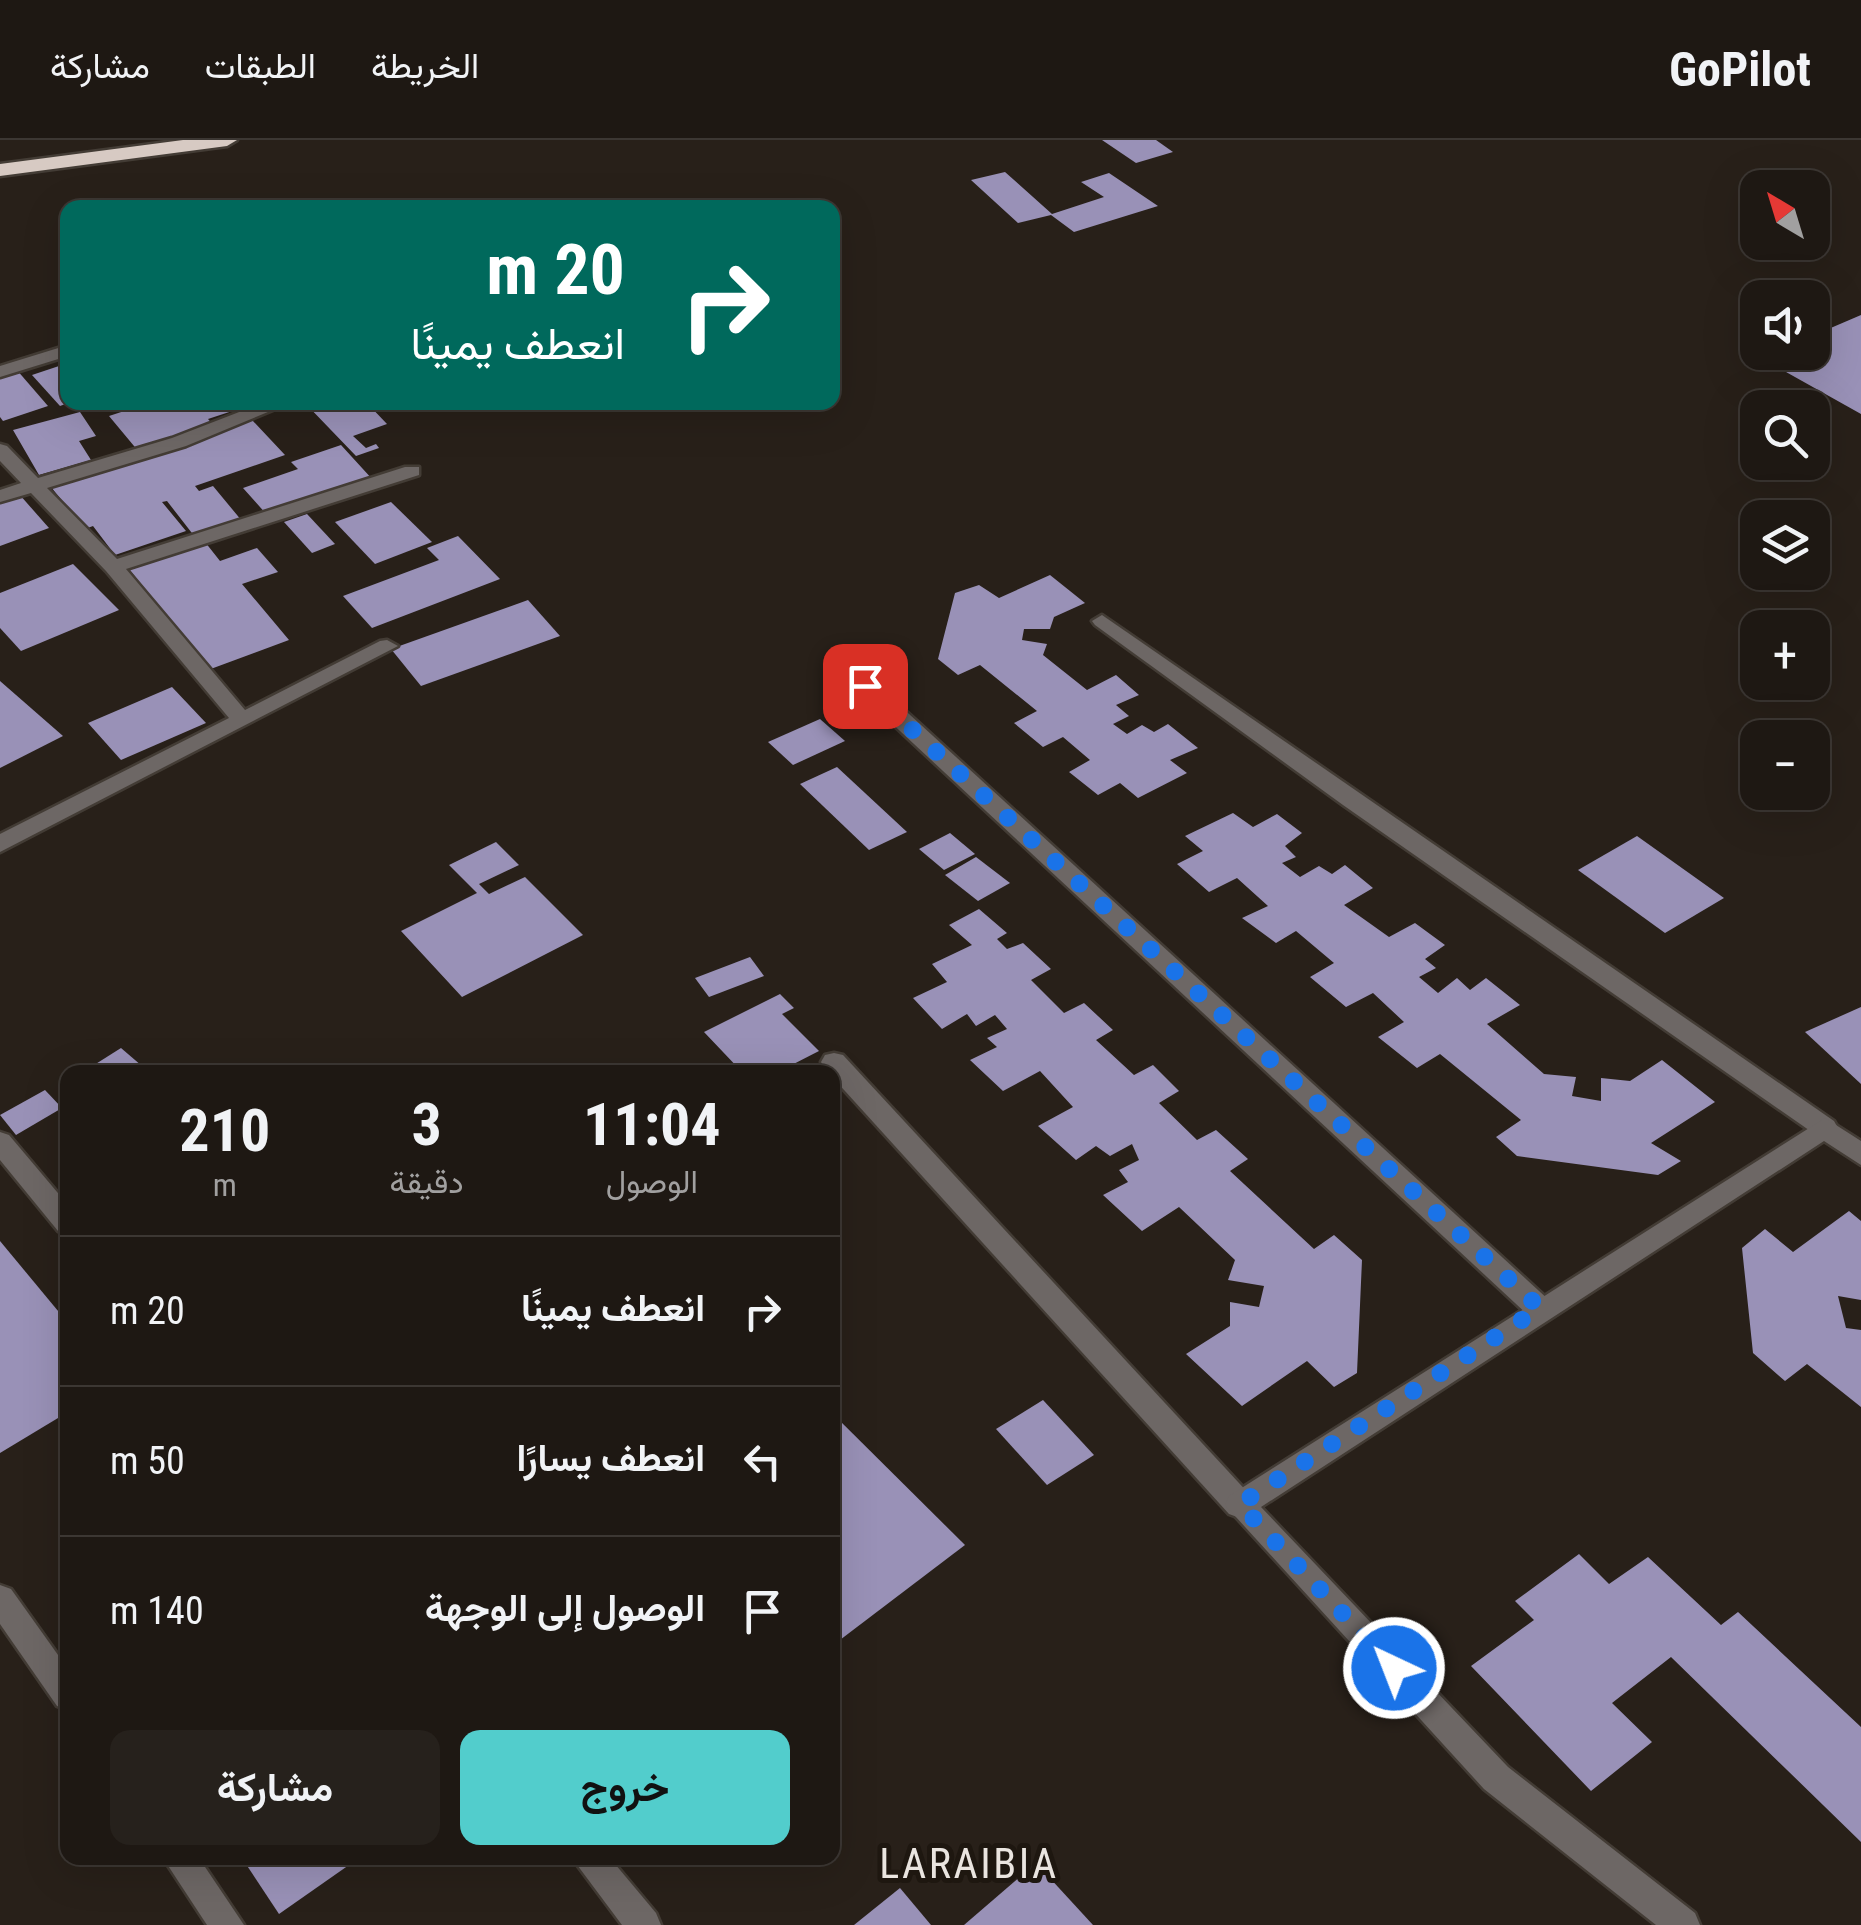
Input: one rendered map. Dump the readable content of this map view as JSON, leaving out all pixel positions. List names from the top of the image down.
{
  "districts": ["LARAIBIA"],
  "north": "top left",
  "page": {
    "header": "GoPilot",
    "nav": ["الخريطة", "الطبقات", "مشاركة"],
    "map_buttons": ["+", "−"],
    "turn": ["20 m", "انعطف يمينًا"],
    "eta": [
      "11:04",
      "الوصول",
      "3",
      "دقيقة",
      "210",
      "m"
    ],
    "list": [
      {
        "name": "انعطف يمينًا",
        "value": "20 m"
      },
      {
        "name": "انعطف يسارًا",
        "value": "50 m"
      },
      {
        "name": "الوصول إلى الوجهة",
        "value": "140 m"
      }
    ],
    "buttons": ["خروج", "مشاركة"]
  }
}
